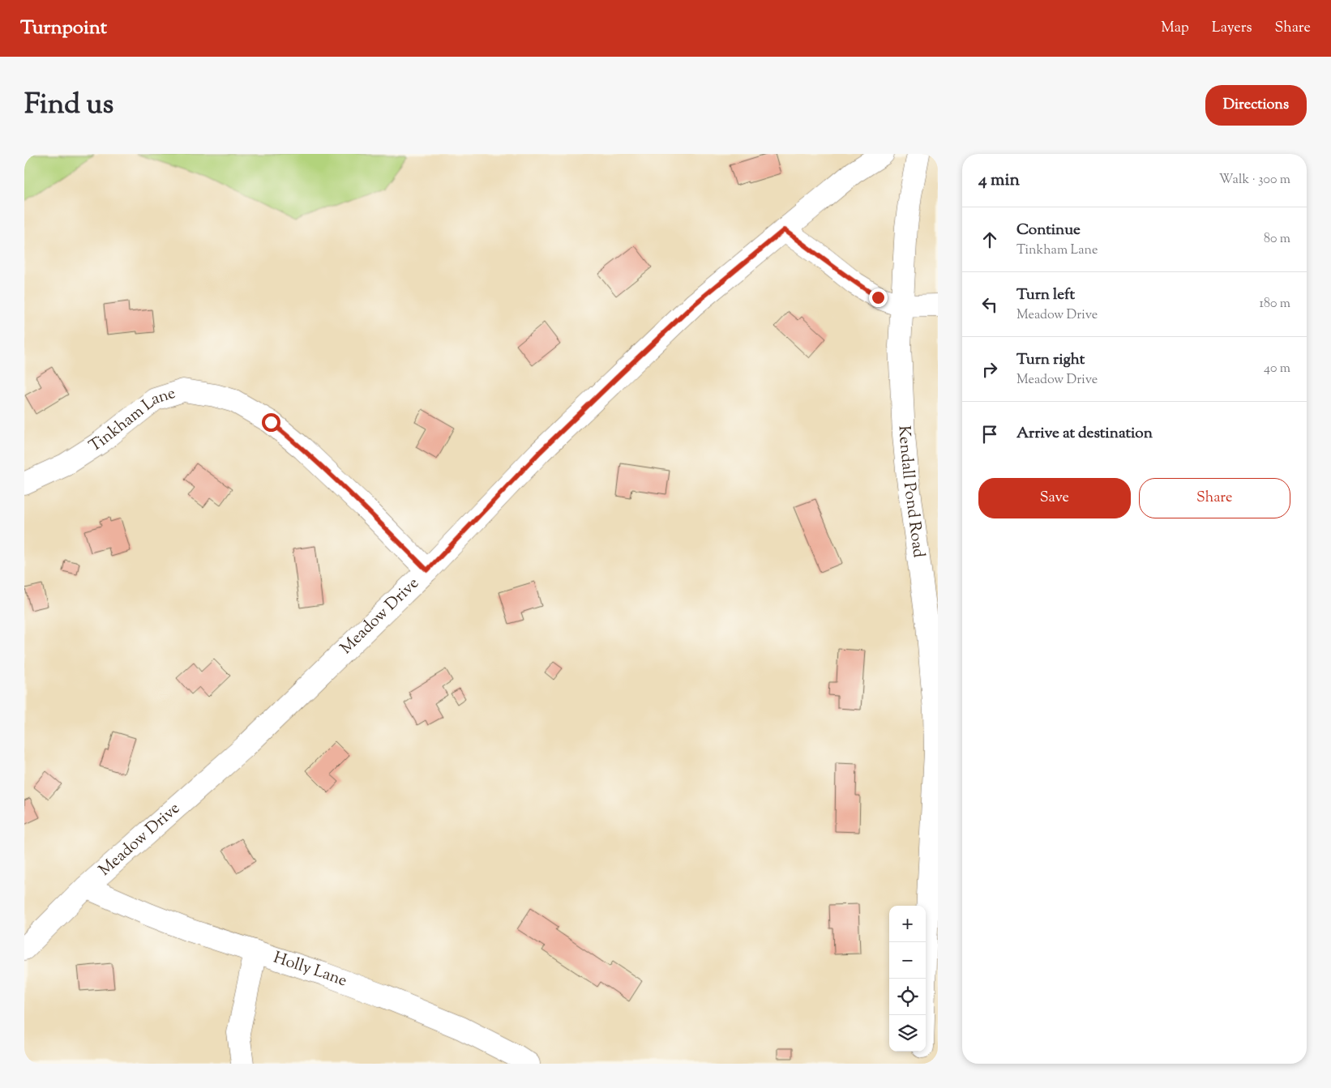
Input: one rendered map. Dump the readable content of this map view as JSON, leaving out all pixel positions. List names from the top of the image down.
{
  "streets": {
    "street": [
      "Tinkham Lane",
      "Kendall Pond Road",
      "Meadow Drive",
      "Holly Lane"
    ]
  },
  "crossings": [
    ["Tinkham Lane", "Meadow Drive"],
    ["Meadow Drive", "Holly Lane"]
  ],
  "page": {
    "header": "Turnpoint",
    "nav": ["Map", "Layers", "Share"],
    "title": "Find us",
    "buttons": [
      "Directions",
      ["Save", "Share"]
    ],
    "heading": ["4 min", "Walk · 300 m"],
    "list": [
      ["Continue", "Tinkham Lane", "80 m"],
      ["Turn left", "Meadow Drive", "180 m"],
      ["Turn right", "Meadow Drive", "40 m"],
      "Arrive at destination"
    ],
    "map_buttons": ["+", "−"]
  }
}
